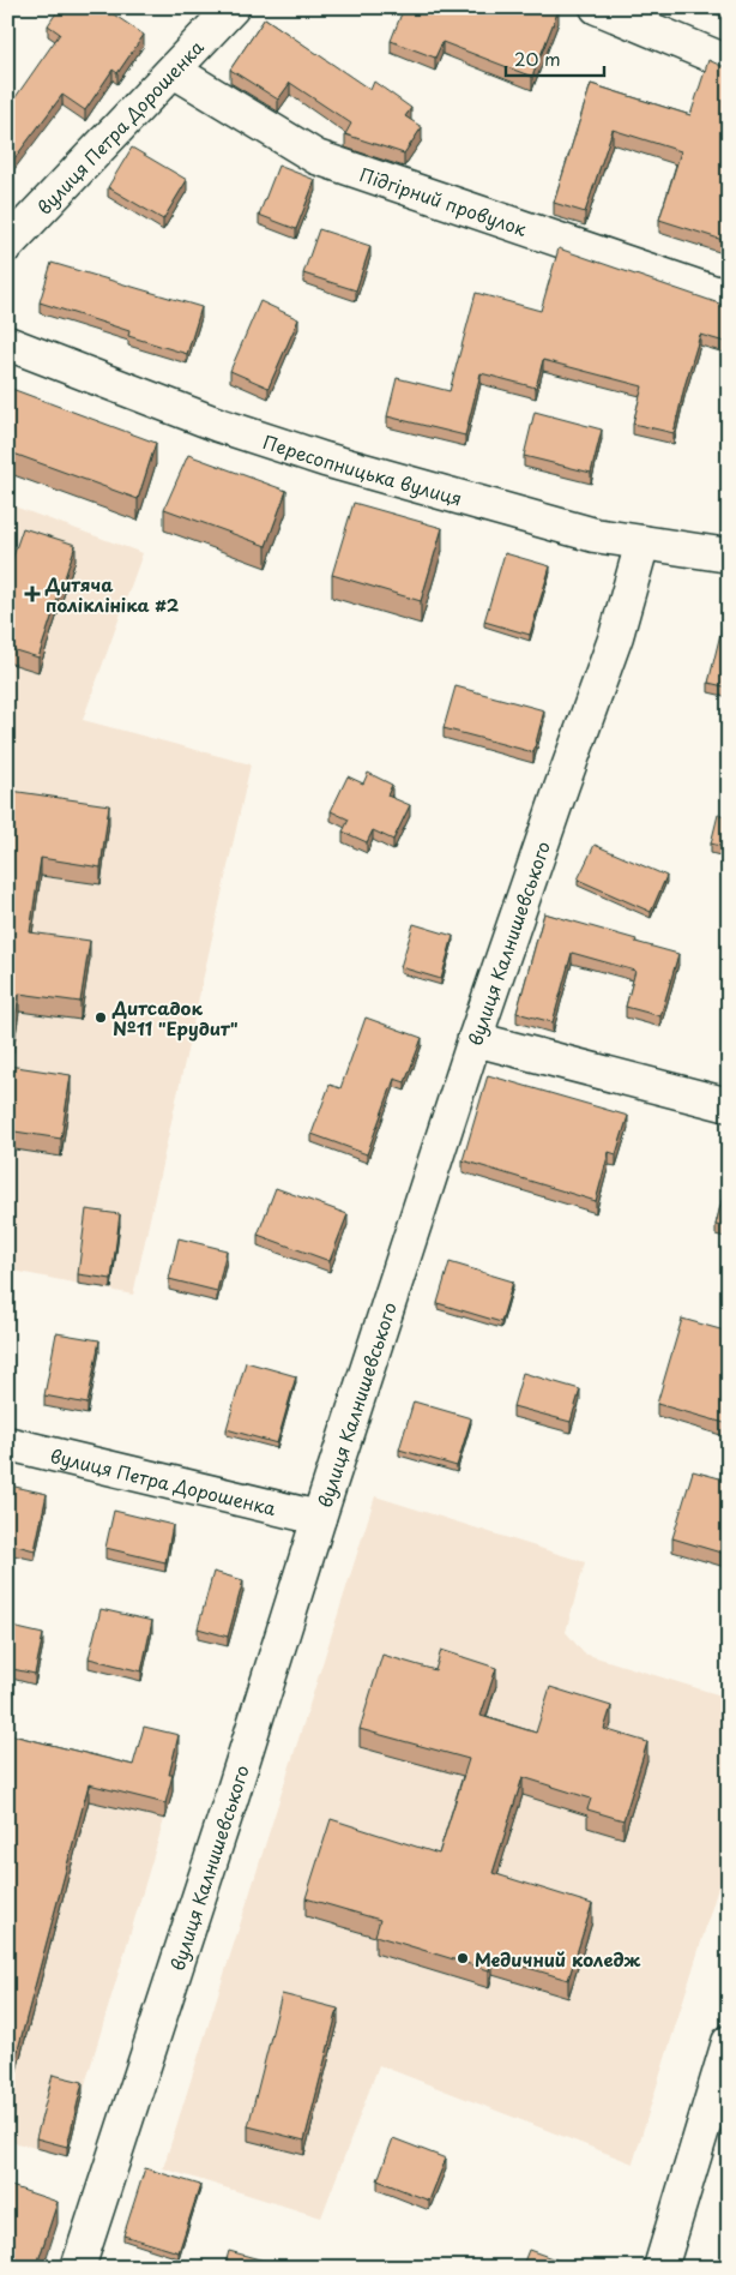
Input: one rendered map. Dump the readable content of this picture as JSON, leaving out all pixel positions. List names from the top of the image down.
{
  "streets": {
    "street": [
      "вулиця Петра Дорошенка",
      "Підгірний провулок",
      "Пересопницька вулиця",
      "вулиця Калнишевського"
    ]
  },
  "crossings": [
    ["вулиця Петра Дорошенка", "Підгірний провулок"],
    ["вулиця Петра Дорошенка", "вулиця Калнишевського"],
    ["Пересопницька вулиця", "вулиця Калнишевського"]
  ],
  "places": {
    "health": ["Дитяча поліклініка #2"],
    "other": ["Дитсадок №11 \"Ерудит\"", "Медичний коледж"]
  },
  "scale_bar": "20 m"
}
